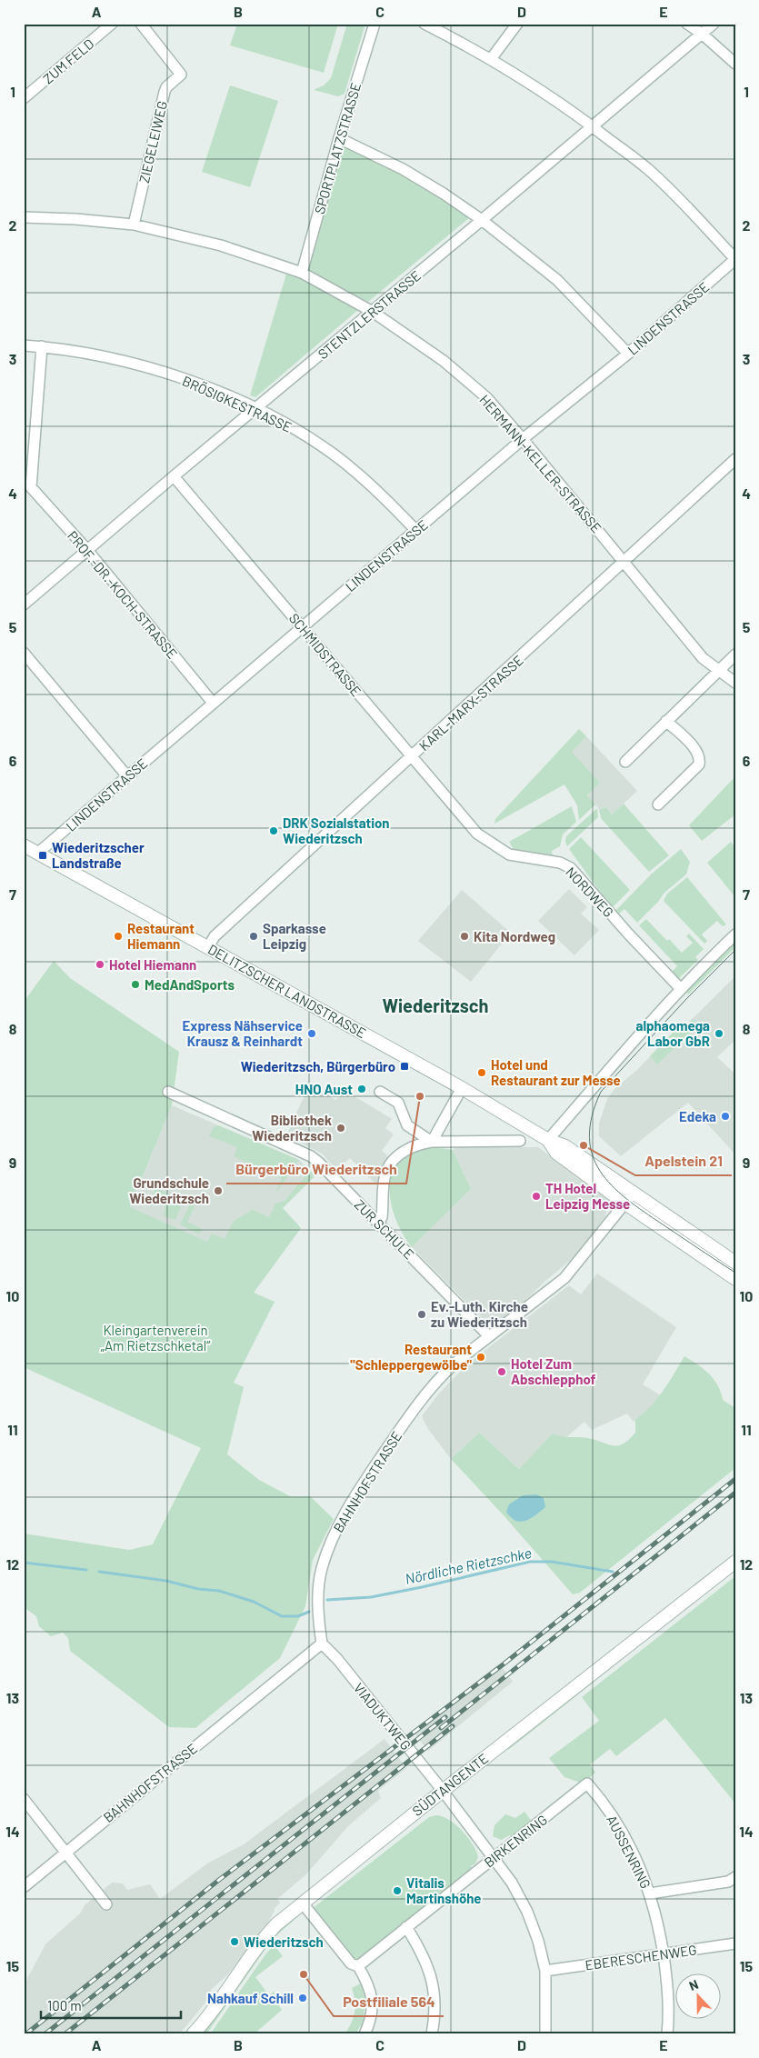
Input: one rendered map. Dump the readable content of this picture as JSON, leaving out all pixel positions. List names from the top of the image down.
{
  "streets": {
    "street": [
      "ZUM FELD",
      "ZIEGELEIWEG",
      "SPORTPLATZSTRASSE",
      "STENTZLERSTRASSE",
      "LINDENSTRASSE",
      "BRÖSIGKESTRASSE",
      "HERMANN-KELLER-STRASSE",
      "PROF.-DR.-KOCH-STRASSE",
      "SCHMIDSTRASSE",
      "KARL-MARX-STRASSE",
      "NORDWEG",
      "DELITZSCHER LANDSTRASSE",
      "ZUR SCHULE",
      "BAHNHOFSTRASSE",
      "VIADUKTWEG",
      "SÜDTANGENTE",
      "BIRKENRING",
      "AUSSENRING",
      "EBERESCHENWEG"
    ]
  },
  "crossings": [
    ["ZIEGELEIWEG", "HERMANN-KELLER-STRASSE"],
    ["SPORTPLATZSTRASSE", "HERMANN-KELLER-STRASSE"],
    ["STENTZLERSTRASSE", "BRÖSIGKESTRASSE"],
    ["STENTZLERSTRASSE", "HERMANN-KELLER-STRASSE"],
    ["STENTZLERSTRASSE", "PROF.-DR.-KOCH-STRASSE"],
    ["STENTZLERSTRASSE", "SCHMIDSTRASSE"],
    ["LINDENSTRASSE", "BRÖSIGKESTRASSE"],
    ["LINDENSTRASSE", "HERMANN-KELLER-STRASSE"],
    ["LINDENSTRASSE", "PROF.-DR.-KOCH-STRASSE"],
    ["LINDENSTRASSE", "SCHMIDSTRASSE"],
    ["LINDENSTRASSE", "DELITZSCHER LANDSTRASSE"],
    ["BRÖSIGKESTRASSE", "PROF.-DR.-KOCH-STRASSE"],
    ["HERMANN-KELLER-STRASSE", "KARL-MARX-STRASSE"],
    ["SCHMIDSTRASSE", "KARL-MARX-STRASSE"],
    ["SCHMIDSTRASSE", "NORDWEG"],
    ["KARL-MARX-STRASSE", "DELITZSCHER LANDSTRASSE"],
    ["DELITZSCHER LANDSTRASSE", "BAHNHOFSTRASSE"],
    ["ZUR SCHULE", "BAHNHOFSTRASSE"],
    ["BAHNHOFSTRASSE", "VIADUKTWEG"],
    ["VIADUKTWEG", "SÜDTANGENTE"],
    ["VIADUKTWEG", "BIRKENRING"],
    ["VIADUKTWEG", "EBERESCHENWEG"],
    ["BIRKENRING", "AUSSENRING"],
    ["AUSSENRING", "EBERESCHENWEG"]
  ],
  "districts": ["Wiederitzsch"],
  "water": ["Nördliche Rietzschke"],
  "parks": ["Kleingartenverein „Am Rietzschketal“"],
  "places": {
    "other": [
      "DRK Sozialstation Wiederitzsch",
      "Restaurant Hiemann",
      "Sparkasse Leipzig",
      "Kita Nordweg",
      "Hotel Hiemann",
      "MedAndSports",
      "Express Nähservice Krausz & Reinhardt",
      "alphaomega Labor GbR",
      "Hotel und Restaurant zur Messe",
      "HNO Aust",
      "Bürgerbüro Wiederitzsch",
      "Edeka",
      "Bibliothek Wiederitzsch",
      "Apelstein 21",
      "Grundschule Wiederitzsch",
      "TH Hotel Leipzig Messe",
      "Ev.-Luth. Kirche zu Wiederitzsch",
      "Restaurant \"Schleppergewölbe\"",
      "Hotel Zum Abschlepphof",
      "Vitalis Martinshöhe",
      "Wiederitzsch",
      "Postfiliale 564",
      "Nahkauf Schill"
    ],
    "transit": ["Wiederitzscher Landstraße", "Wiederitzsch, Bürgerbüro"]
  },
  "scale_bar": "100 m",
  "north": "top",
  "grid": {
    "columns": [
      "A",
      "B",
      "C",
      "D",
      "E"
    ],
    "rows": [
      "1",
      "2",
      "3",
      "4",
      "5",
      "6",
      "7",
      "8",
      "9",
      "10",
      "11",
      "12",
      "13",
      "14",
      "15"
    ]
  }
}
